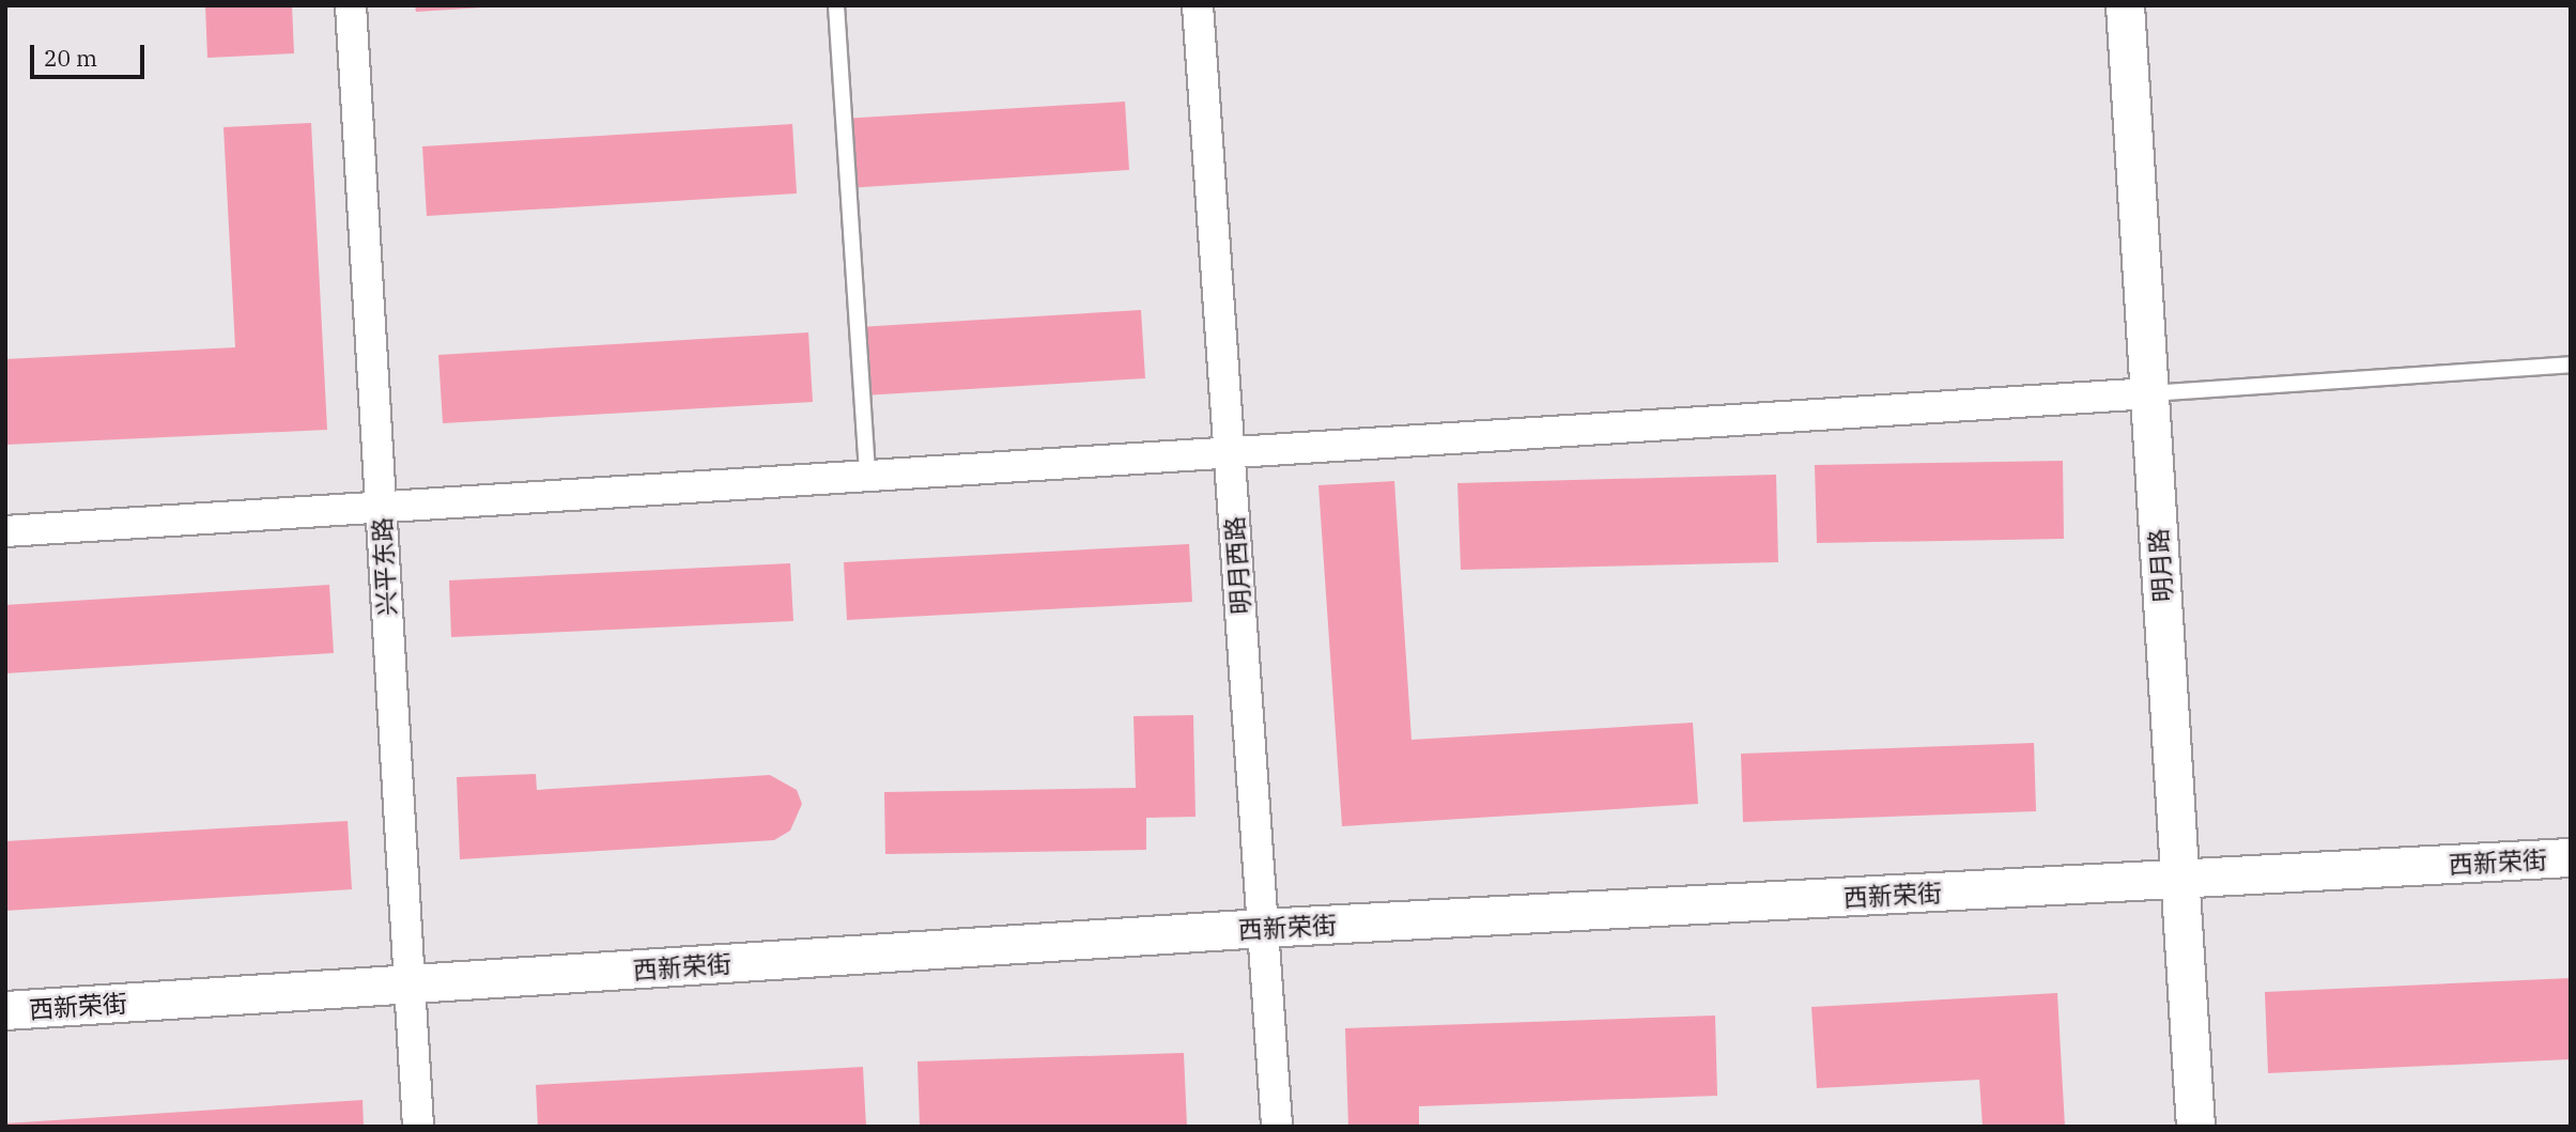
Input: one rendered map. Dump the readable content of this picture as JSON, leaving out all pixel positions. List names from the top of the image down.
{
  "streets": {
    "street": [
      "明月西路",
      "明月路",
      "兴平东路",
      "西新荣街"
    ]
  },
  "crossings": [
    ["明月西路", "西新荣街"],
    ["明月路", "西新荣街"],
    ["兴平东路", "西新荣街"]
  ],
  "scale_bar": "20 m"
}
